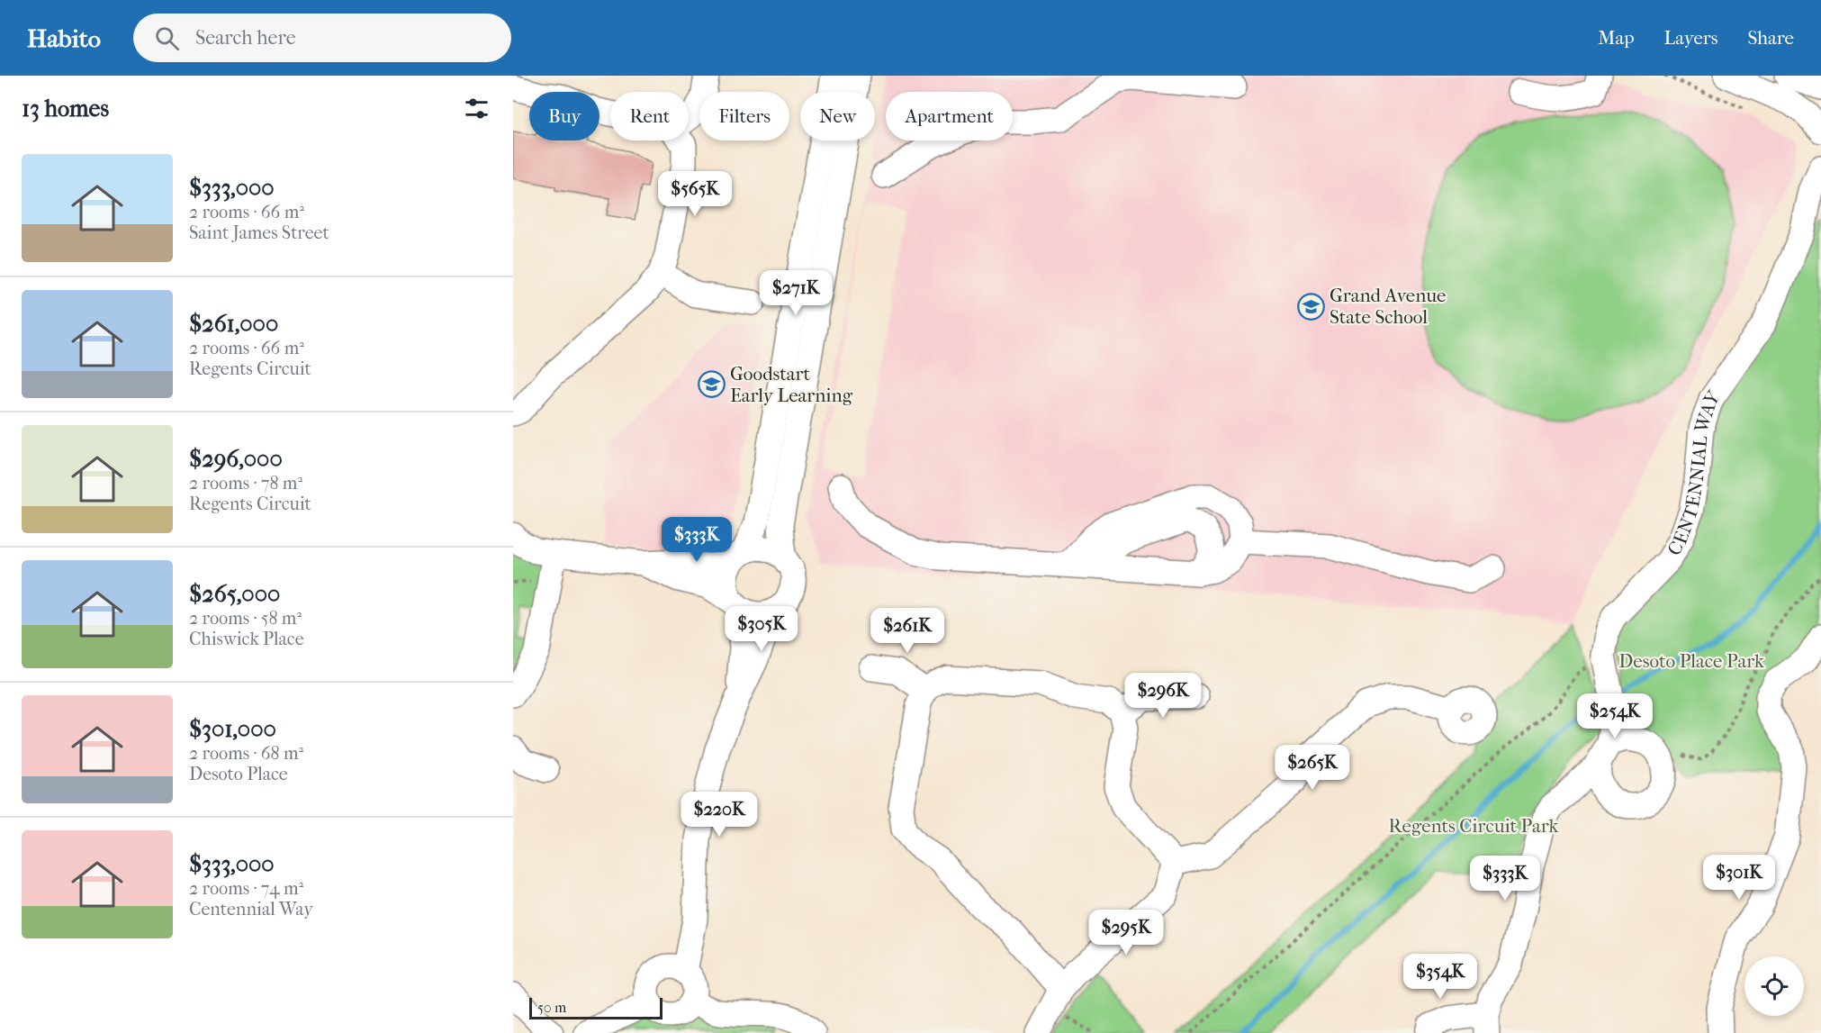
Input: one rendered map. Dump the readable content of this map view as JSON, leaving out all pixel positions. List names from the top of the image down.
{
  "streets": {
    "street": ["CENTENNIAL WAY"]
  },
  "parks": ["Desoto Place Park", "Regents Circuit Park"],
  "places": {
    "school or university": ["Grand Avenue State School", "Goodstart Early Learning"]
  },
  "scale_bar": "50 m",
  "page": {
    "header": "Habito",
    "search": "Search here",
    "nav": ["Map", "Layers", "Share"],
    "heading": "13 homes",
    "chip": [
      "Buy",
      "Rent",
      "Filters",
      "New",
      "Apartment"
    ],
    "list": [
      {
        "name": "$333,000",
        "note": "2 rooms · 66 m² · Saint James Street"
      },
      {
        "name": "$261,000",
        "note": "2 rooms · 66 m² · Regents Circuit"
      },
      {
        "name": "$296,000",
        "note": "2 rooms · 78 m² · Regents Circuit"
      },
      {
        "name": "$265,000",
        "note": "2 rooms · 58 m² · Chiswick Place"
      },
      {
        "name": "$301,000",
        "note": "2 rooms · 68 m² · Desoto Place"
      },
      {
        "name": "$333,000",
        "note": "2 rooms · 74 m² · Centennial Way"
      }
    ],
    "price": [
      "$565K",
      "$271K",
      "$333K",
      "$305K",
      "$261K",
      "$296K",
      "$254K",
      "$265K",
      "$220K",
      "$301K",
      "$333K",
      "$295K",
      "$354K"
    ],
    "scale": "50 m"
  }
}
